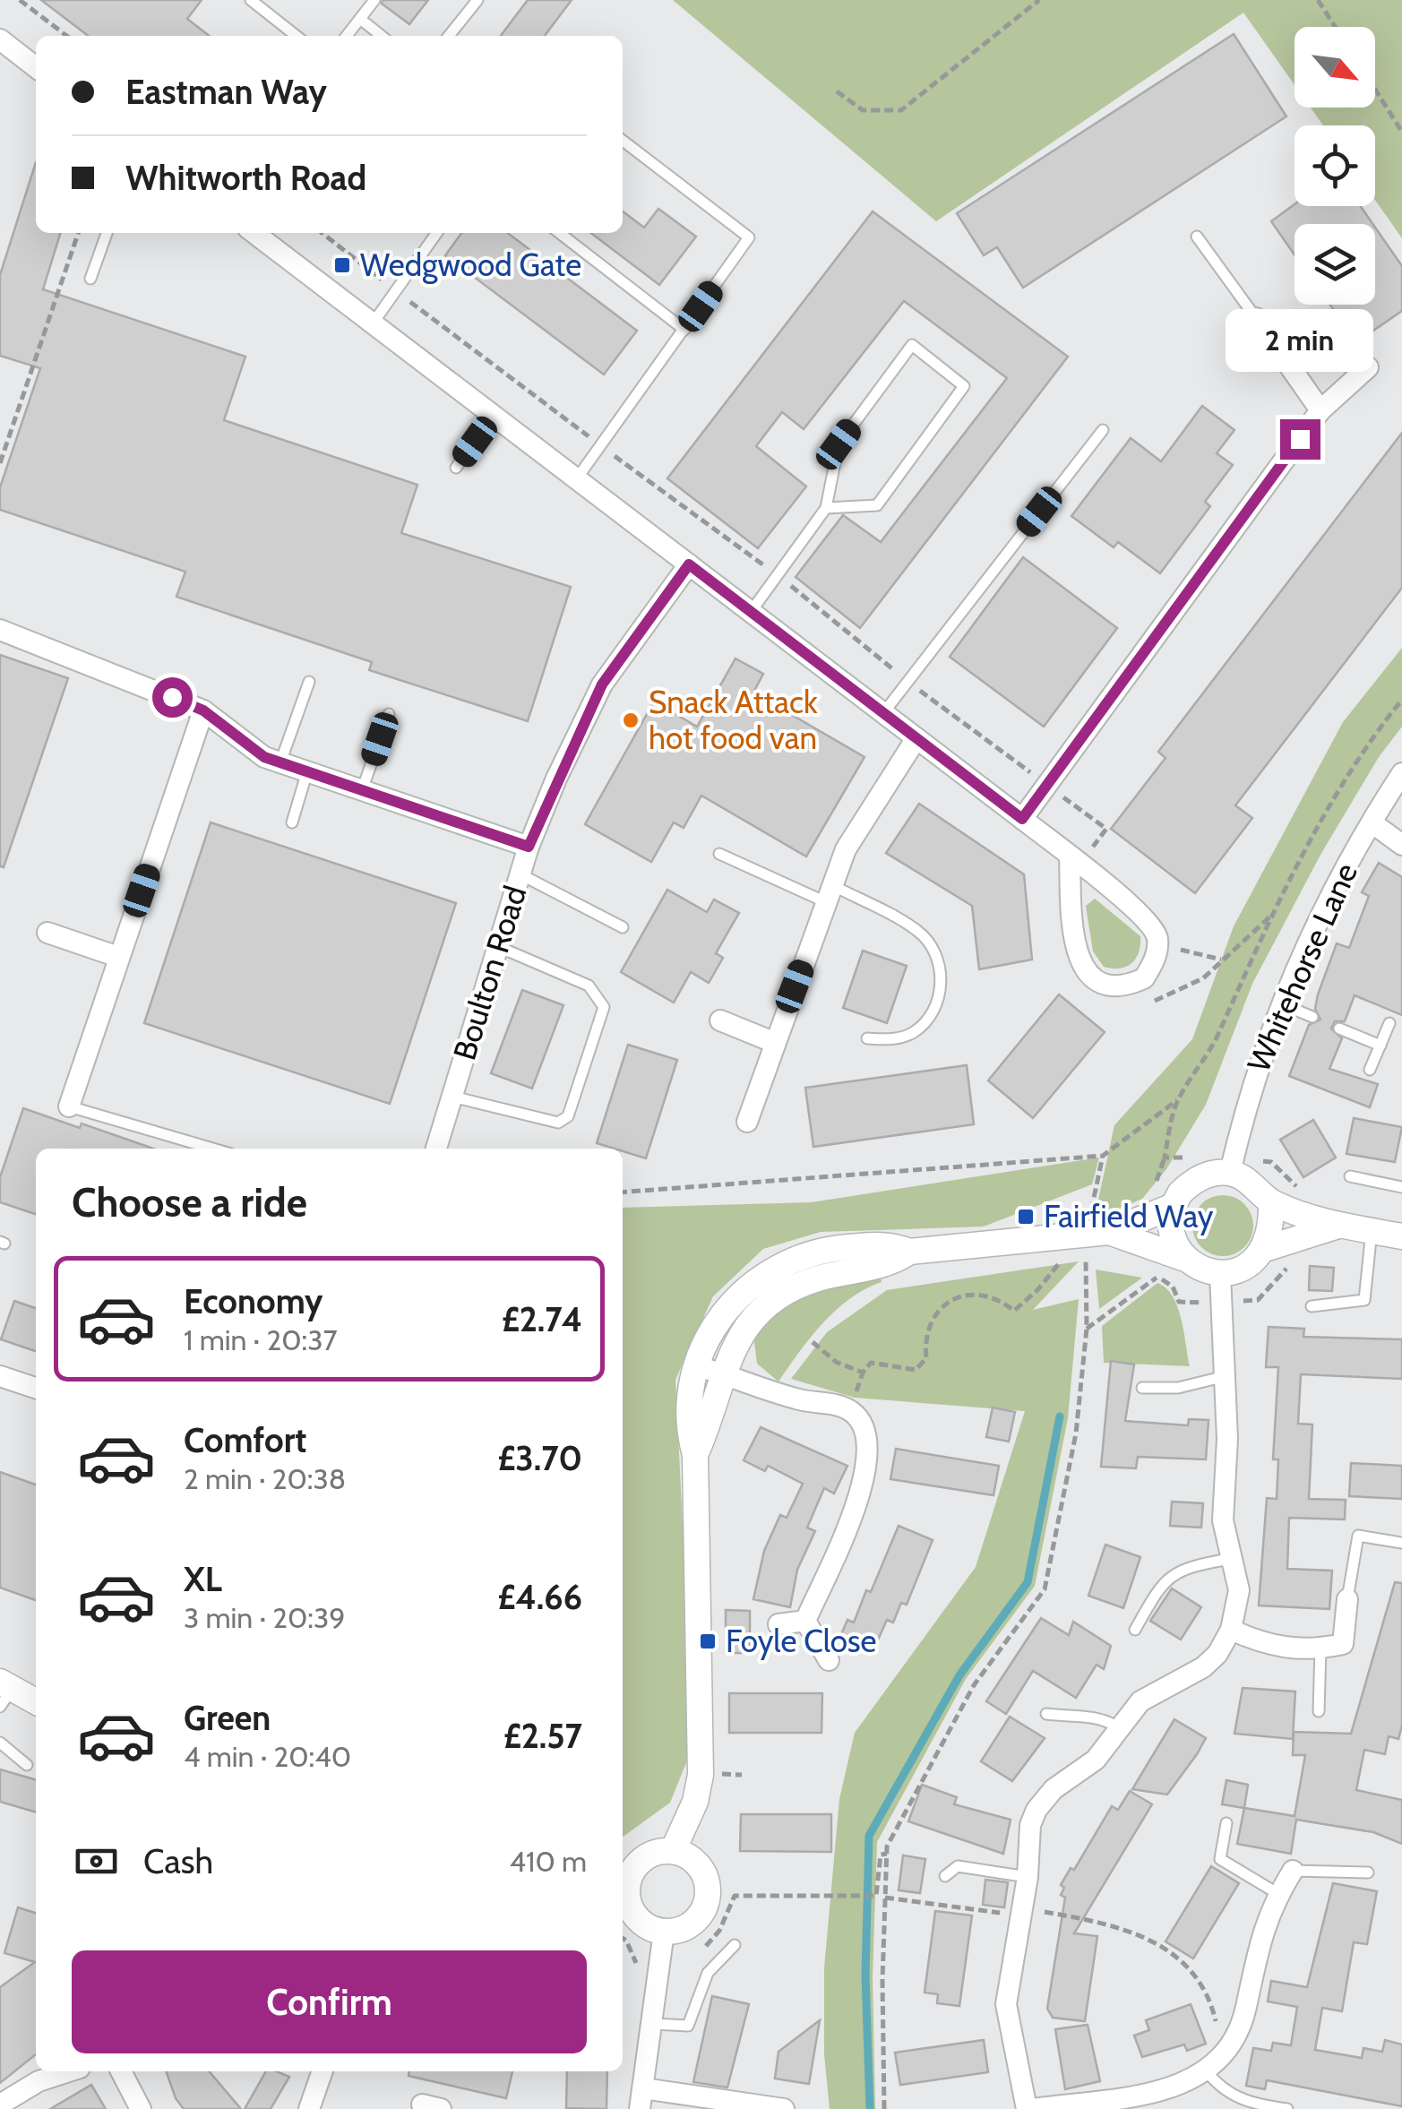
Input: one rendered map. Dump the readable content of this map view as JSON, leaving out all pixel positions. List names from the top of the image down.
{
  "streets": {
    "street": ["Whitehorse Lane", "Boulton Road"]
  },
  "places": {
    "transit": ["Wedgwood Gate", "Fairfield Way", "Foyle Close"],
    "other": ["Snack Attack hot food van"]
  },
  "north": "bottom right",
  "page": {
    "banner": ["Eastman Way", "Whitworth Road"],
    "bubble": "2 min",
    "heading": "Choose a ride",
    "list": [
      {
        "name": "Economy",
        "note": "1 min · 20:37",
        "value": "£2.74"
      },
      {
        "name": "Comfort",
        "note": "2 min · 20:38",
        "value": "£3.70"
      },
      {
        "name": "XL",
        "note": "3 min · 20:39",
        "value": "£4.66"
      },
      {
        "name": "Green",
        "note": "4 min · 20:40",
        "value": "£2.57"
      }
    ],
    "pay": ["Cash", "410 m"],
    "buttons": "Confirm"
  }
}
